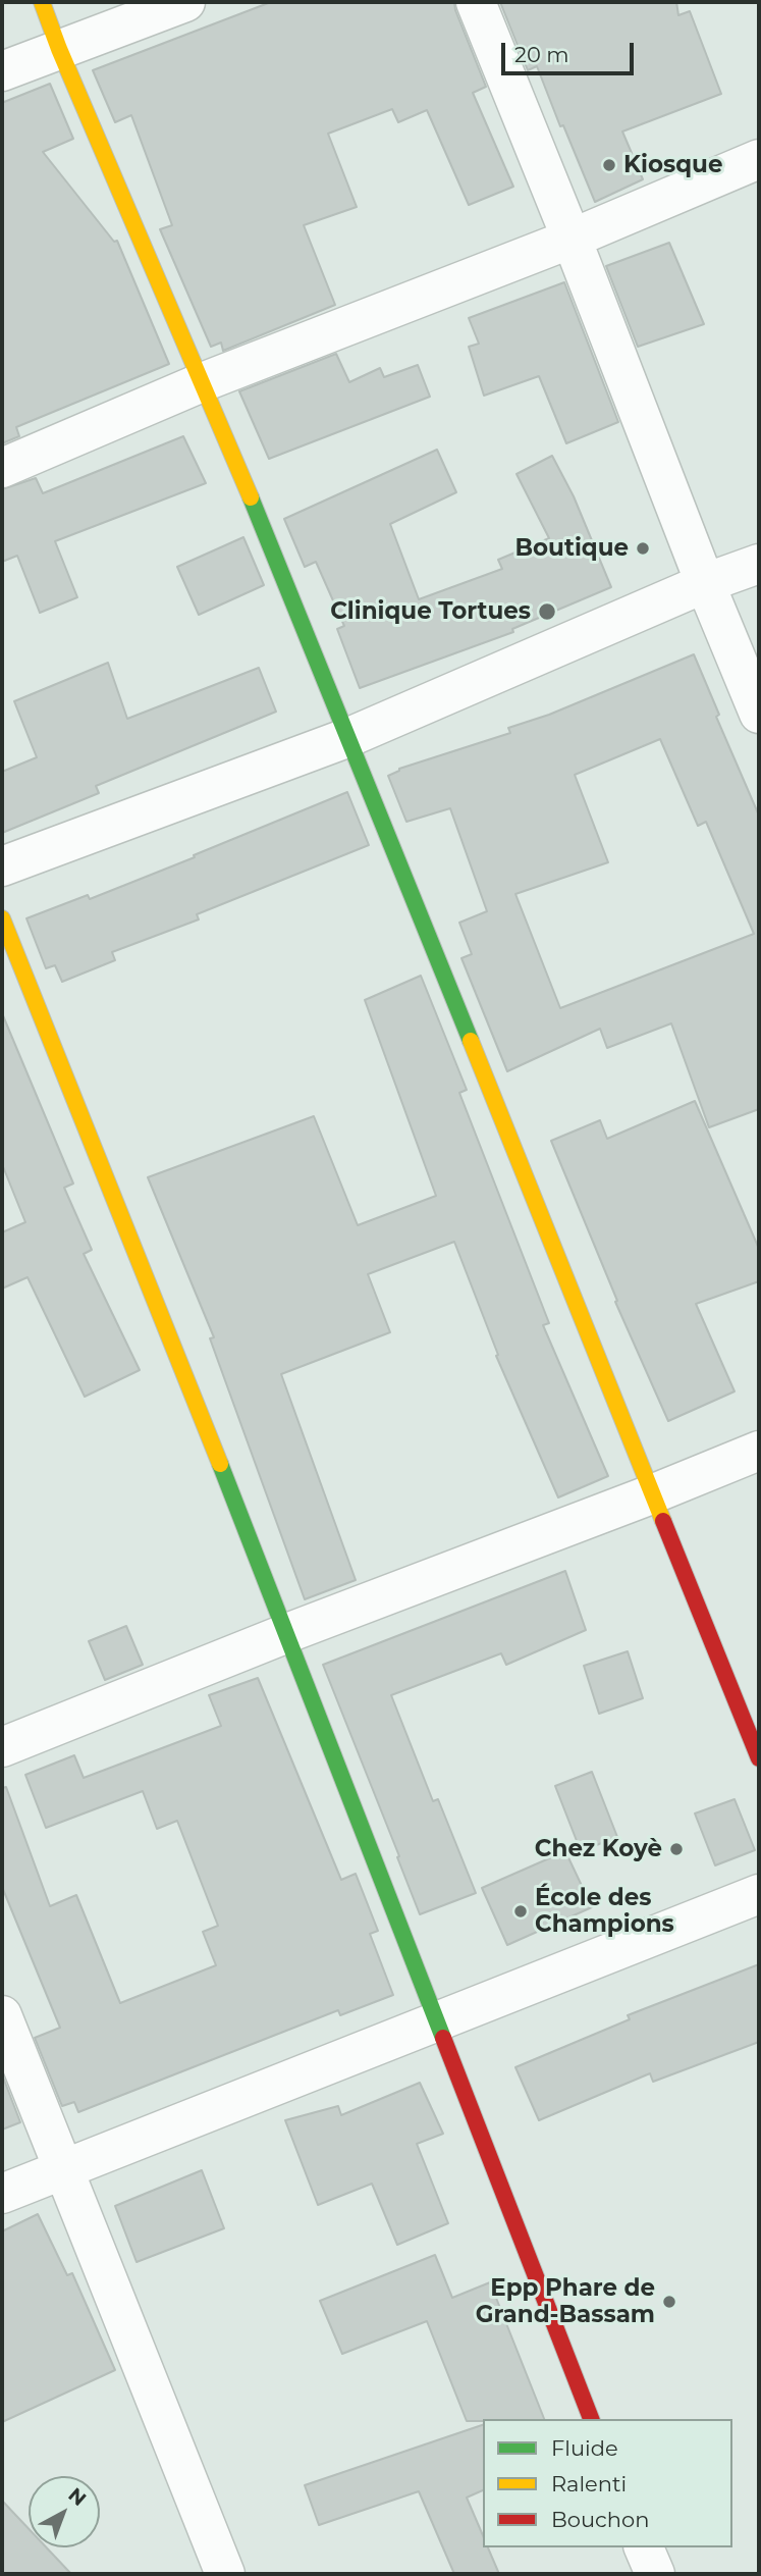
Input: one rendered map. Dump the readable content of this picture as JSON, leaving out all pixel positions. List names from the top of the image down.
{
  "places": [
    "Kiosque",
    "Boutique",
    "Clinique Tortues",
    "Chez Koyè",
    "École des Champions",
    "Epp Phare de Grand-Bassam"
  ],
  "legend": ["Fluide", "Ralenti", "Bouchon"],
  "scale_bar": "20 m",
  "north": "top right"
}
